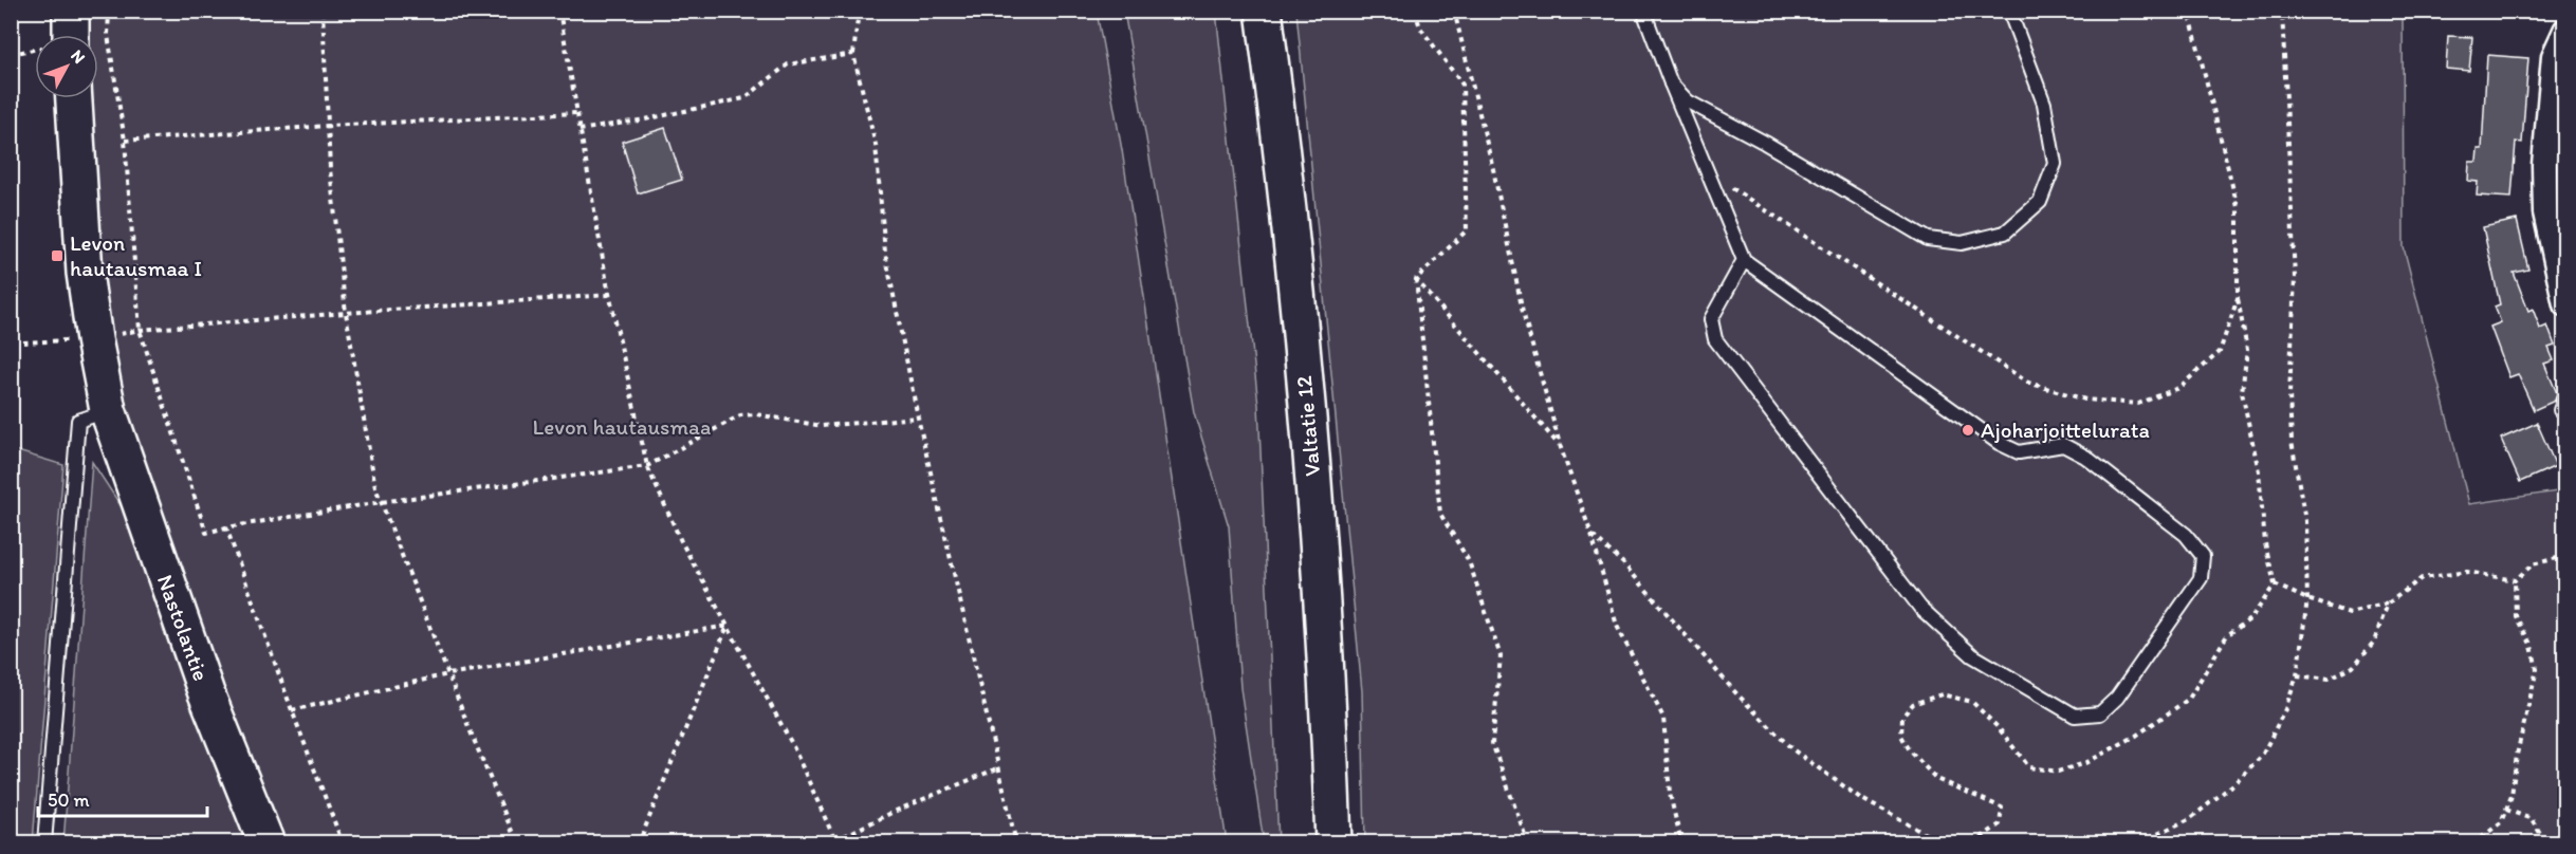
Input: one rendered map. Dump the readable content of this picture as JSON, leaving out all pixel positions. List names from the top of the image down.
{
  "streets": {
    "main road": ["Valtatie 12", "Nastolantie"]
  },
  "parks": ["Levon hautausmaa"],
  "places": {
    "transit": ["Levon hautausmaa I"],
    "other": ["Ajoharjoittelurata"]
  },
  "scale_bar": "50 m",
  "north": "top right"
}
